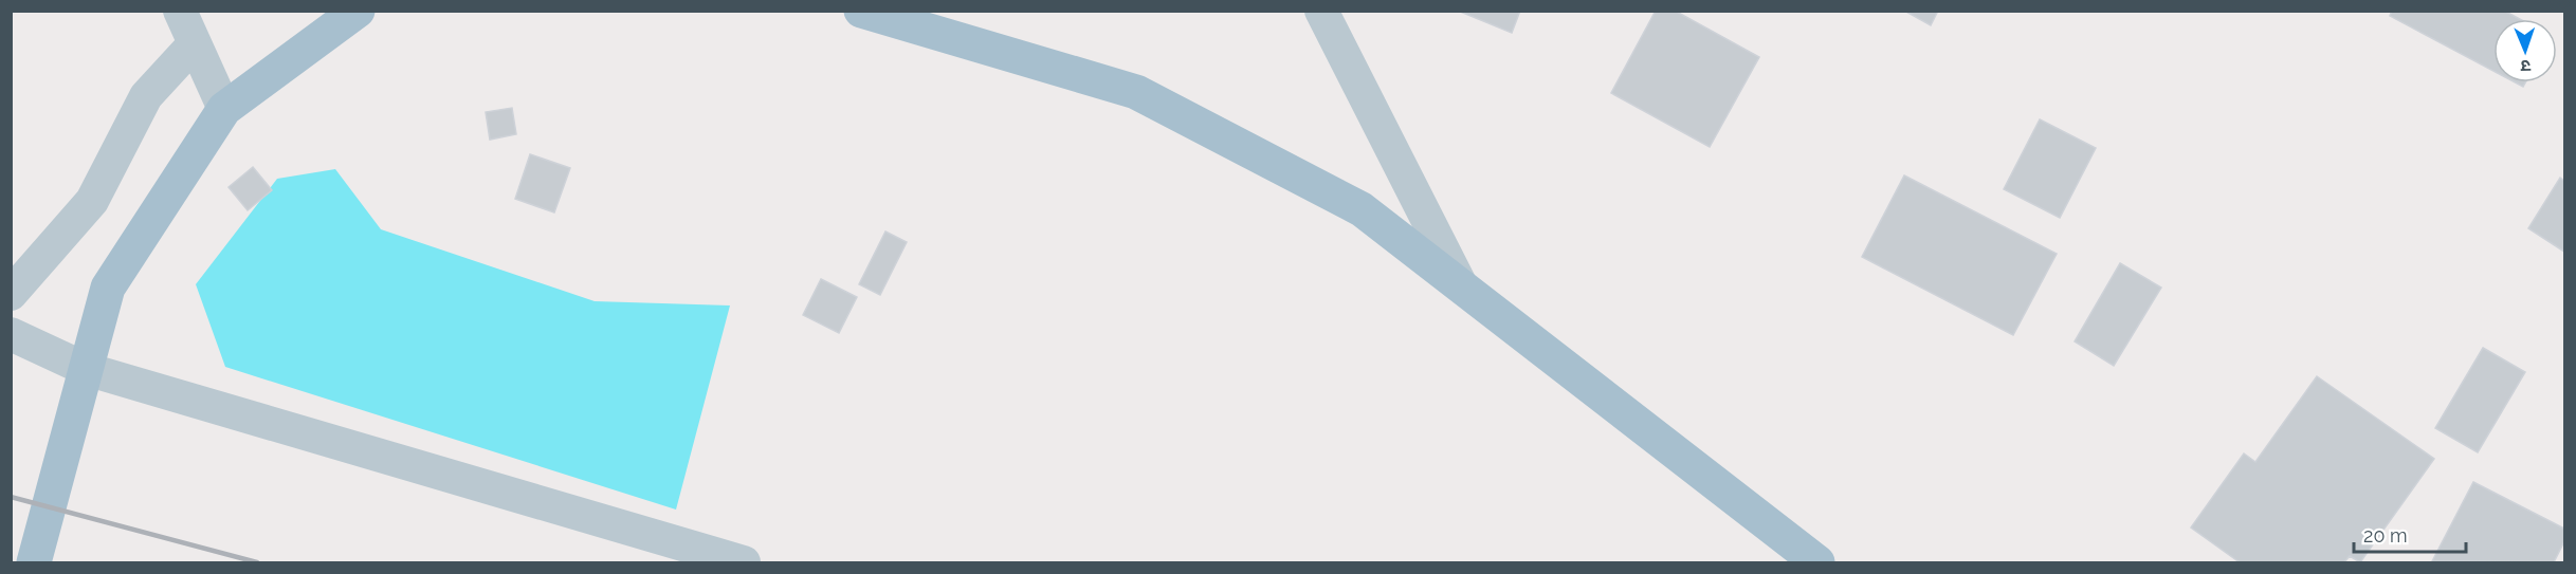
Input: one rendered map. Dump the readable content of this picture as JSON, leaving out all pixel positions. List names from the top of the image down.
{
  "scale_bar": "20 m",
  "north": "bottom"
}
